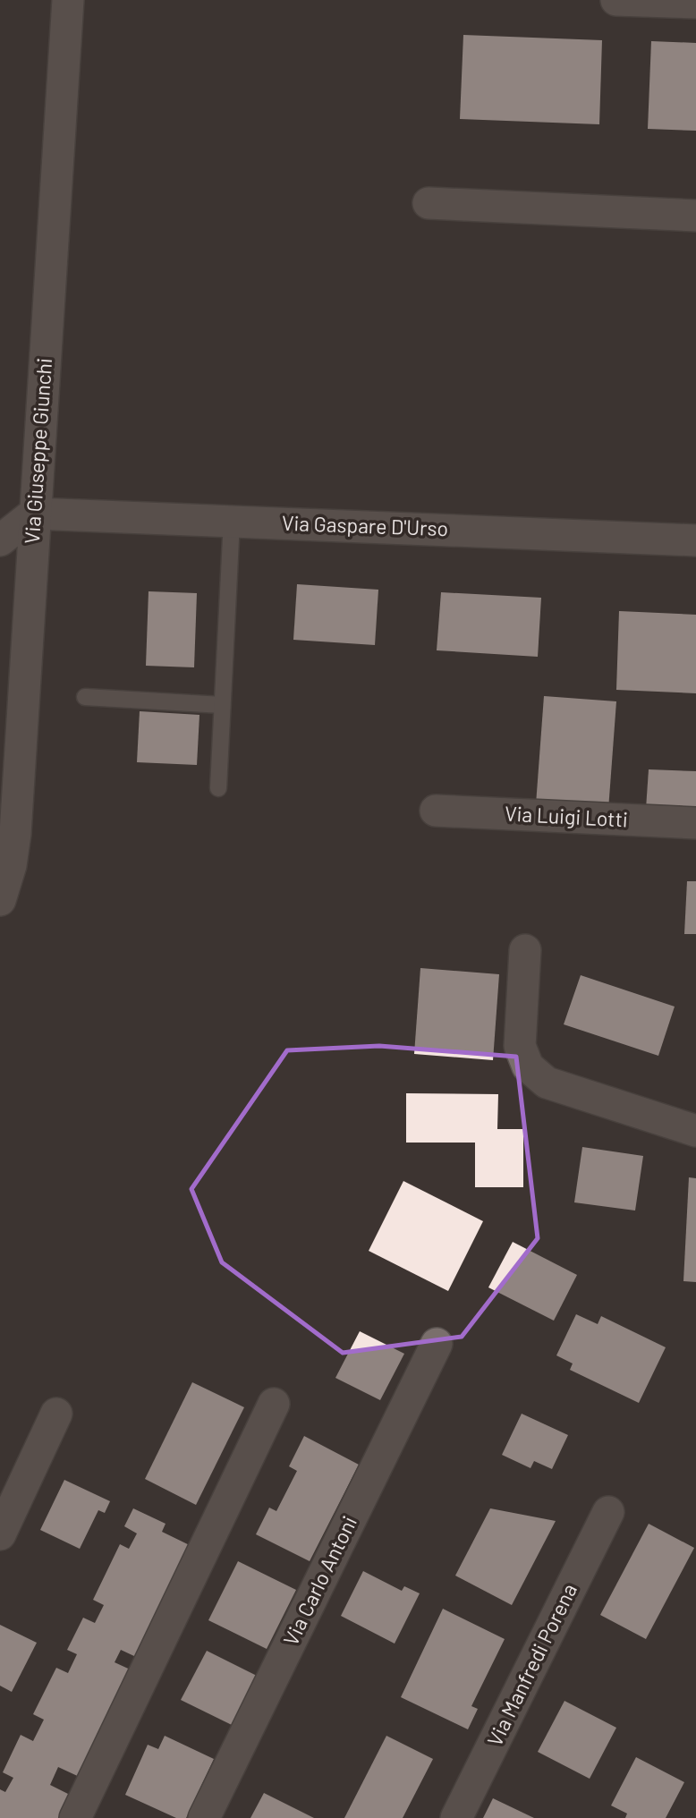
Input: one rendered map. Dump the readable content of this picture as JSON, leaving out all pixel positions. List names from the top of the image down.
{
  "streets": {
    "street": [
      "Via Giuseppe Giunchi",
      "Via Gaspare D'Urso",
      "Via Luigi Lotti",
      "Via Carlo Antoni",
      "Via Manfredi Porena"
    ]
  },
  "crossings": [
    ["Via Giuseppe Giunchi", "Via Gaspare D'Urso"]
  ]
}
